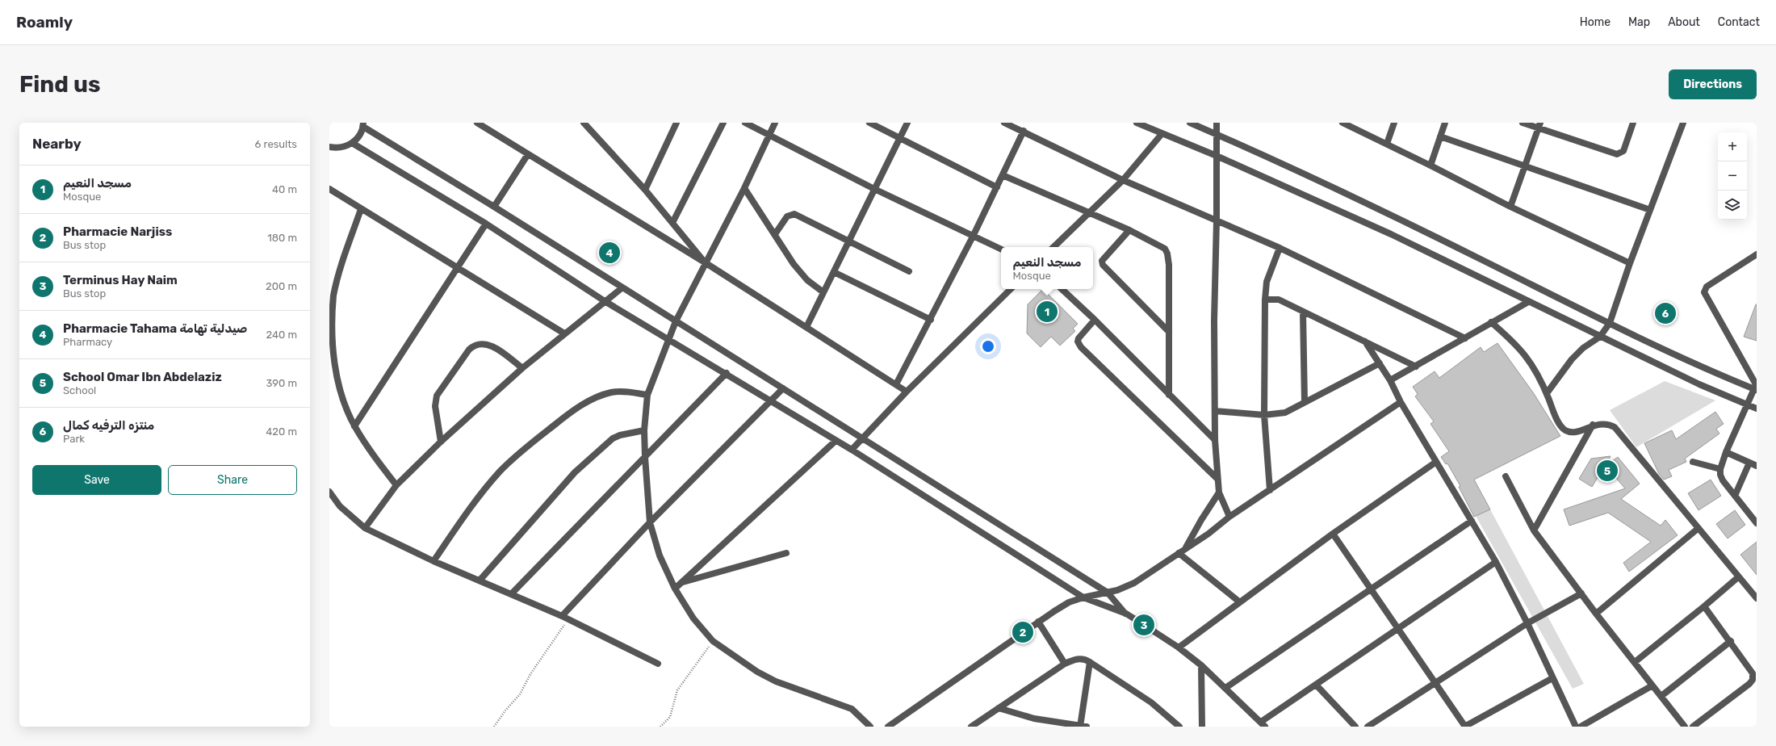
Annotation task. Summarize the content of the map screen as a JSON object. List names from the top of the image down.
{
  "page": {
    "header": "Roamly",
    "nav": [
      "Home",
      "Map",
      "About",
      "Contact"
    ],
    "buttons": [
      "Directions",
      ["Save", "Share"]
    ],
    "title": "Find us",
    "heading": ["Nearby", "6 results"],
    "map_buttons": ["+", "−"],
    "list": [
      {
        "mark": "1",
        "name": "مسجد النعيم",
        "note": "Mosque",
        "value": "40 m"
      },
      {
        "mark": "2",
        "name": "Pharmacie Narjiss",
        "note": "Bus stop",
        "value": "180 m"
      },
      {
        "mark": "3",
        "name": "Terminus Hay Naim",
        "note": "Bus stop",
        "value": "200 m"
      },
      {
        "mark": "4",
        "name": "Pharmacie Tahama صيدلية تهامة",
        "note": "Pharmacy",
        "value": "240 m"
      },
      {
        "mark": "5",
        "name": "School Omar Ibn Abdelaziz",
        "note": "School",
        "value": "390 m"
      },
      {
        "mark": "6",
        "name": "منتزه الترفيه كمال",
        "note": "Park",
        "value": "420 m"
      }
    ],
    "pins": [
      "4",
      "1",
      "6",
      "5",
      "3",
      "2"
    ],
    "popup": ["مسجد النعيم", "Mosque"]
  }
}
